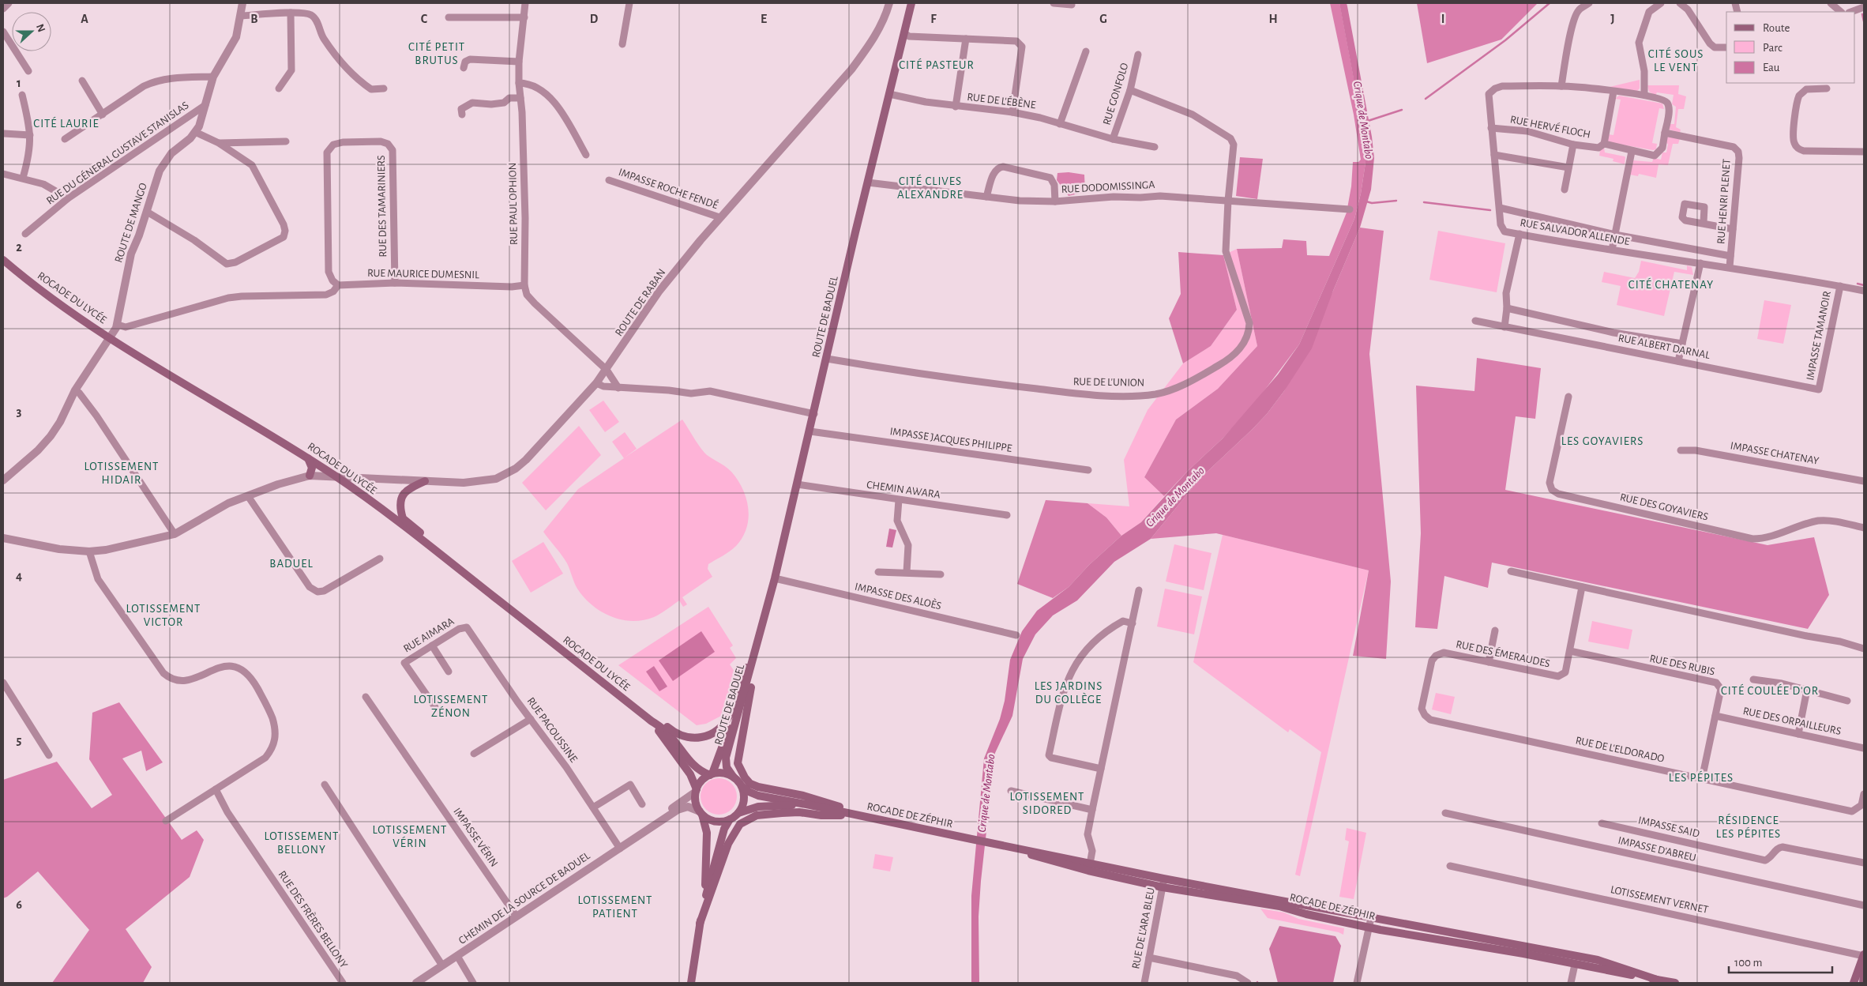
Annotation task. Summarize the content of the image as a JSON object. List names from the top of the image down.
{
  "streets": {
    "main road": ["ROCADE DU LYCÉE", "ROUTE DE BADUEL", "ROCADE DE ZÉPHIR"],
    "street": [
      "RUE GONFOLO",
      "RUE DE L'ÉBÈNE",
      "RUE HERVÉ FLOCH",
      "RUE DU GÉNERAL GUSTAVE STANISLAS",
      "RUE DODOMISSINGA",
      "IMPASSE ROCHE FENDÉ",
      "RUE HENRI PLENET",
      "RUE PAUL OPHION",
      "RUE DES TAMARINIERS",
      "ROUTE DE MANGO",
      "RUE SALVADOR ALLENDE",
      "RUE MAURICE DUMESNIL",
      "ROUTE DE RABAN",
      "IMPASSE TAMANOIR",
      "RUE ALBERT DARNAL",
      "RUE DE L'UNION",
      "IMPASSE JACQUES PHILIPPE",
      "IMPASSE CHATENAY",
      "CHEMIN AWARA",
      "RUE DES GOYAVIERS",
      "IMPASSE DES ALOÈS",
      "RUE AIMARA",
      "RUE DES ÉMERAUDES",
      "RUE DES RUBIS",
      "RUE DES ORPAILLEURS",
      "RUE PACOUSSINE",
      "RUE DE L'ELDORADO",
      "IMPASSE SAID",
      "IMPASSE VÉRIN",
      "IMPASSE D'ABREU",
      "CHEMIN DE LA SOURCE DE BADUEL",
      "LOTISSEMENT VERNET",
      "RUE DES FRÈRES BELLONY",
      "RUE DE L'ARA BLEU"
    ]
  },
  "crossings": [
    ["RUE GONFOLO", "RUE DE L'ÉBÈNE"],
    ["RUE GONFOLO", "RUE DE L'UNION"],
    ["RUE DE L'ÉBÈNE", "ROUTE DE BADUEL"],
    ["RUE HERVÉ FLOCH", "RUE SALVADOR ALLENDE"],
    ["RUE DU GÉNERAL GUSTAVE STANISLAS", "ROUTE DE MANGO"],
    ["RUE DODOMISSINGA", "ROUTE DE BADUEL"],
    ["RUE DODOMISSINGA", "RUE DE L'UNION"],
    ["IMPASSE ROCHE FENDÉ", "ROUTE DE RABAN"],
    ["RUE HENRI PLENET", "RUE SALVADOR ALLENDE"],
    ["RUE PAUL OPHION", "RUE MAURICE DUMESNIL"],
    ["RUE PAUL OPHION", "ROUTE DE RABAN"],
    ["RUE DES TAMARINIERS", "RUE MAURICE DUMESNIL"],
    ["ROUTE DE MANGO", "RUE MAURICE DUMESNIL"],
    ["ROUTE DE MANGO", "ROCADE DU LYCÉE"],
    ["RUE SALVADOR ALLENDE", "IMPASSE TAMANOIR"],
    ["RUE SALVADOR ALLENDE", "RUE ALBERT DARNAL"],
    ["ROCADE DU LYCÉE", "ROUTE DE RABAN"],
    ["ROCADE DU LYCÉE", "ROUTE DE BADUEL"],
    ["ROCADE DU LYCÉE", "ROCADE DE ZÉPHIR"],
    ["ROCADE DU LYCÉE", "CHEMIN DE LA SOURCE DE BADUEL"],
    ["ROUTE DE BADUEL", "RUE DE L'UNION"],
    ["ROUTE DE BADUEL", "IMPASSE JACQUES PHILIPPE"],
    ["ROUTE DE BADUEL", "CHEMIN AWARA"],
    ["ROUTE DE BADUEL", "IMPASSE DES ALOÈS"],
    ["ROUTE DE BADUEL", "ROCADE DE ZÉPHIR"],
    ["ROUTE DE BADUEL", "CHEMIN DE LA SOURCE DE BADUEL"],
    ["IMPASSE TAMANOIR", "RUE ALBERT DARNAL"],
    ["RUE AIMARA", "RUE PACOUSSINE"],
    ["RUE DES ÉMERAUDES", "RUE DES RUBIS"],
    ["RUE DES ÉMERAUDES", "RUE DE L'ELDORADO"],
    ["RUE DES RUBIS", "RUE DES ORPAILLEURS"],
    ["RUE DES RUBIS", "RUE DE L'ELDORADO"],
    ["RUE PACOUSSINE", "CHEMIN DE LA SOURCE DE BADUEL"],
    ["ROCADE DE ZÉPHIR", "CHEMIN DE LA SOURCE DE BADUEL"],
    ["ROCADE DE ZÉPHIR", "RUE DE L'ARA BLEU"],
    ["IMPASSE VÉRIN", "CHEMIN DE LA SOURCE DE BADUEL"]
  ],
  "districts": [
    "CITÉ PETIT BRUTUS",
    "CITÉ SOUS LE VENT",
    "CITÉ PASTEUR",
    "CITÉ LAURIE",
    "CITÉ CLIVES ALEXANDRE",
    "CITÉ CHATENAY",
    "LES GOYAVIERS",
    "LOTISSEMENT HIDAIR",
    "BADUEL",
    "LOTISSEMENT VICTOR",
    "LES JARDINS DU COLLÈGE",
    "CITÉ COULÉE D'OR",
    "LOTISSEMENT ZÉNON",
    "LES PÉPITES",
    "LOTISSEMENT SIDORED",
    "RÉSIDENCE LES PÉPITES",
    "LOTISSEMENT VÉRIN",
    "LOTISSEMENT BELLONY",
    "LOTISSEMENT PATIENT"
  ],
  "water": ["Crique de Montabo"],
  "legend": ["Route", "Parc", "Eau"],
  "scale_bar": "100 m",
  "north": "right",
  "grid": {
    "columns": [
      "A",
      "B",
      "C",
      "D",
      "E",
      "F",
      "G",
      "H",
      "I",
      "J"
    ],
    "rows": [
      "1",
      "2",
      "3",
      "4",
      "5",
      "6"
    ]
  }
}
